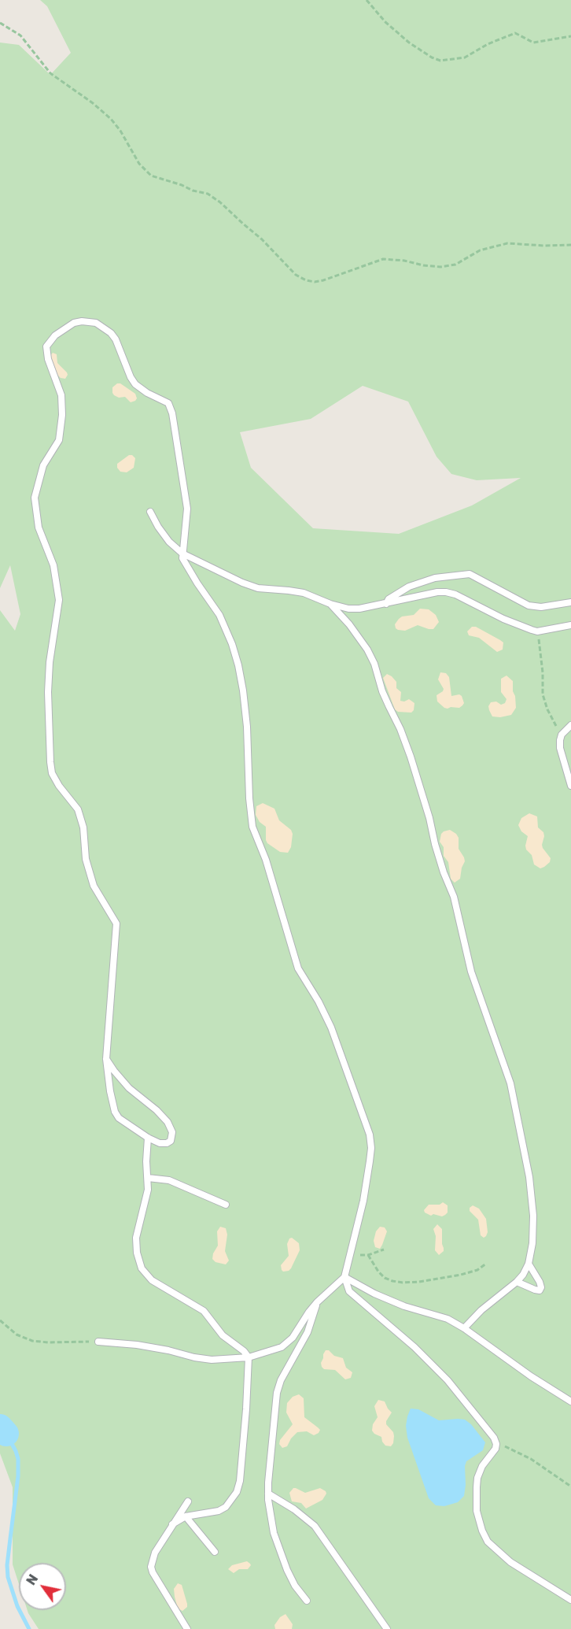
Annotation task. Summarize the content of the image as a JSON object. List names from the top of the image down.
{
  "north": "top left"
}
